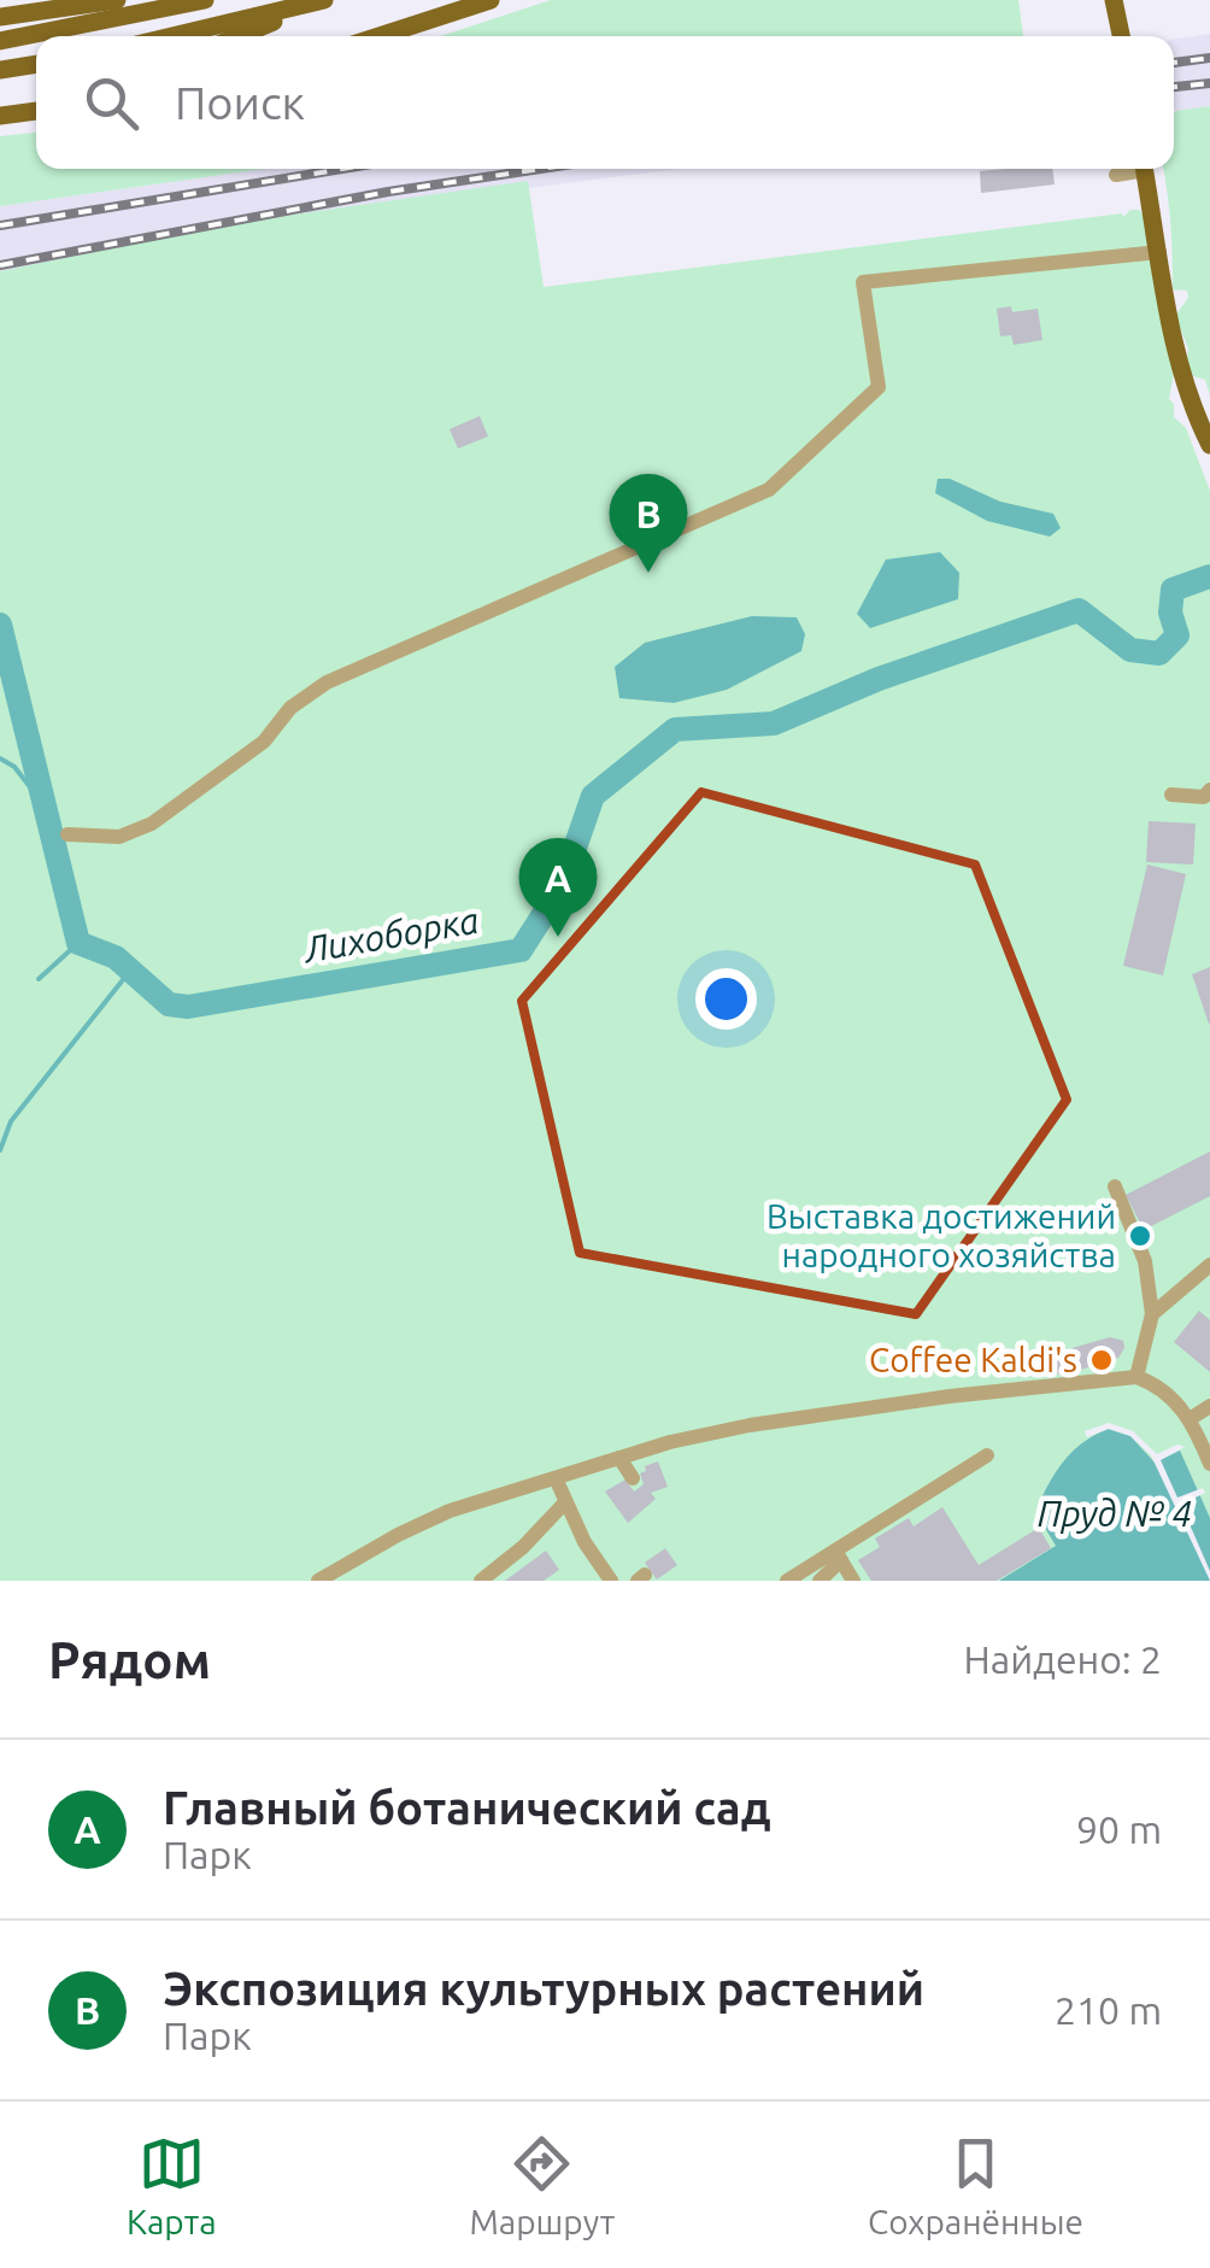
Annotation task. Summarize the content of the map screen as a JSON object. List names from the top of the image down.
{
  "water": ["Лихоборка", "Пруд № 4"],
  "places": ["Выставка достижений народного хозяйства", "Coffee Kaldi's"],
  "page": {
    "search": "Поиск",
    "pins": ["B", "A"],
    "heading": ["Рядом", "Найдено: 2"],
    "list": [
      {
        "mark": "A",
        "name": "Главный ботанический сад",
        "note": "Парк",
        "value": "90 m"
      },
      {
        "mark": "B",
        "name": "Экспозиция культурных растений",
        "note": "Парк",
        "value": "210 m"
      }
    ],
    "nav": ["Карта", "Маршрут", "Сохранённые"]
  }
}
